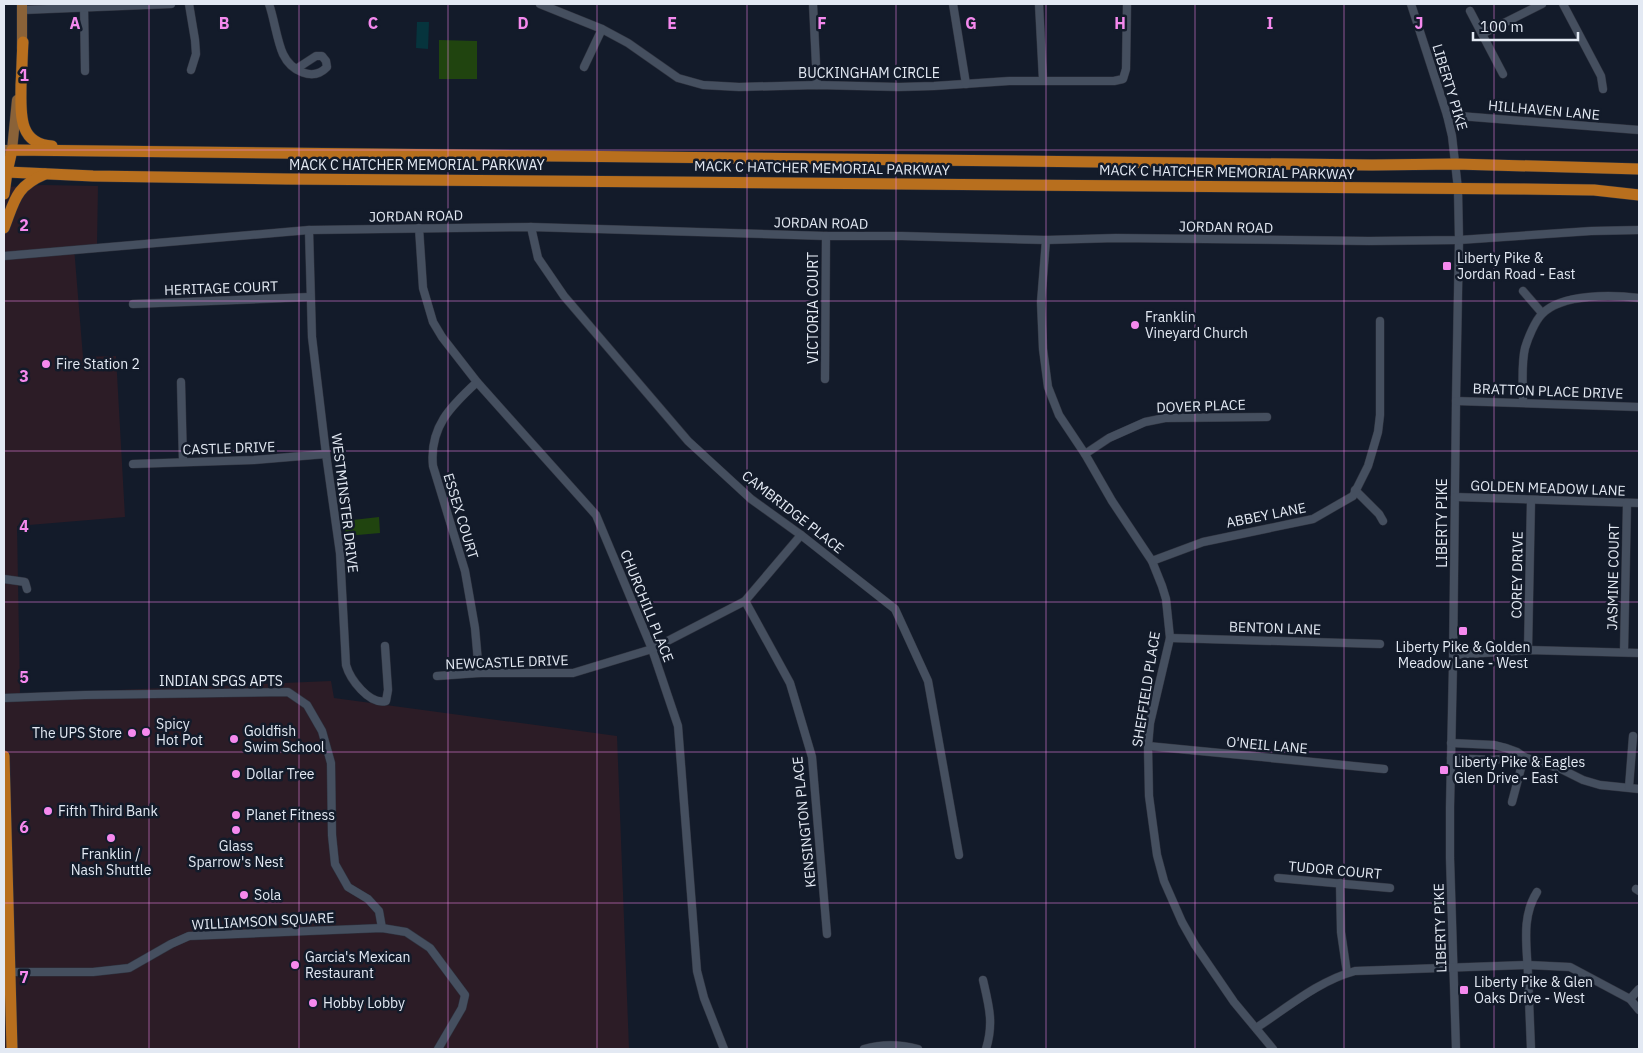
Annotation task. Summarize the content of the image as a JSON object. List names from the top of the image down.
{
  "streets": {
    "highway": ["MACK C HATCHER MEMORIAL PARKWAY"],
    "street": [
      "BUCKINGHAM CIRCLE",
      "LIBERTY PIKE",
      "HILLHAVEN LANE",
      "JORDAN ROAD",
      "HERITAGE COURT",
      "VICTORIA COURT",
      "BRATTON PLACE DRIVE",
      "DOVER PLACE",
      "CASTLE DRIVE",
      "GOLDEN MEADOW LANE",
      "WESTMINSTER DRIVE",
      "CAMBRIDGE PLACE",
      "ABBEY LANE",
      "ESSEX COURT",
      "COREY DRIVE",
      "JASMINE COURT",
      "CHURCHILL PLACE",
      "BENTON LANE",
      "NEWCASTLE DRIVE",
      "INDIAN SPGS APTS",
      "SHEFFIELD PLACE",
      "O'NEIL LANE",
      "KENSINGTON PLACE",
      "TUDOR COURT",
      "WILLIAMSON SQUARE"
    ]
  },
  "crossings": [
    ["LIBERTY PIKE", "HILLHAVEN LANE"],
    ["LIBERTY PIKE", "MACK C HATCHER MEMORIAL PARKWAY"],
    ["LIBERTY PIKE", "JORDAN ROAD"],
    ["LIBERTY PIKE", "BRATTON PLACE DRIVE"],
    ["LIBERTY PIKE", "GOLDEN MEADOW LANE"],
    ["JORDAN ROAD", "VICTORIA COURT"],
    ["JORDAN ROAD", "WESTMINSTER DRIVE"],
    ["JORDAN ROAD", "CAMBRIDGE PLACE"],
    ["JORDAN ROAD", "CHURCHILL PLACE"],
    ["JORDAN ROAD", "SHEFFIELD PLACE"],
    ["HERITAGE COURT", "WESTMINSTER DRIVE"],
    ["DOVER PLACE", "SHEFFIELD PLACE"],
    ["CASTLE DRIVE", "WESTMINSTER DRIVE"],
    ["GOLDEN MEADOW LANE", "COREY DRIVE"],
    ["GOLDEN MEADOW LANE", "JASMINE COURT"],
    ["CAMBRIDGE PLACE", "NEWCASTLE DRIVE"],
    ["ABBEY LANE", "SHEFFIELD PLACE"],
    ["ESSEX COURT", "CHURCHILL PLACE"],
    ["ESSEX COURT", "NEWCASTLE DRIVE"],
    ["CHURCHILL PLACE", "NEWCASTLE DRIVE"],
    ["BENTON LANE", "SHEFFIELD PLACE"],
    ["NEWCASTLE DRIVE", "KENSINGTON PLACE"],
    ["INDIAN SPGS APTS", "WILLIAMSON SQUARE"],
    ["SHEFFIELD PLACE", "O'NEIL LANE"]
  ],
  "places": {
    "transit": [
      "Liberty Pike & Jordan Road - East",
      "Liberty Pike & Golden Meadow Lane - West",
      "Liberty Pike & Eagles Glen Drive - East",
      "Liberty Pike & Glen Oaks Drive - West"
    ],
    "other": [
      "Franklin Vineyard Church",
      "Fire Station 2",
      "Spicy Hot Pot",
      "The UPS Store",
      "Goldfish Swim School",
      "Dollar Tree",
      "Fifth Third Bank",
      "Planet Fitness",
      "Glass Sparrow's Nest",
      "Franklin / Nash Shuttle",
      "Sola",
      "Garcia's Mexican Restaurant",
      "Hobby Lobby"
    ]
  },
  "scale_bar": "100 m",
  "grid": {
    "columns": [
      "A",
      "B",
      "C",
      "D",
      "E",
      "F",
      "G",
      "H",
      "I",
      "J"
    ],
    "rows": [
      "1",
      "2",
      "3",
      "4",
      "5",
      "6",
      "7"
    ]
  }
}
